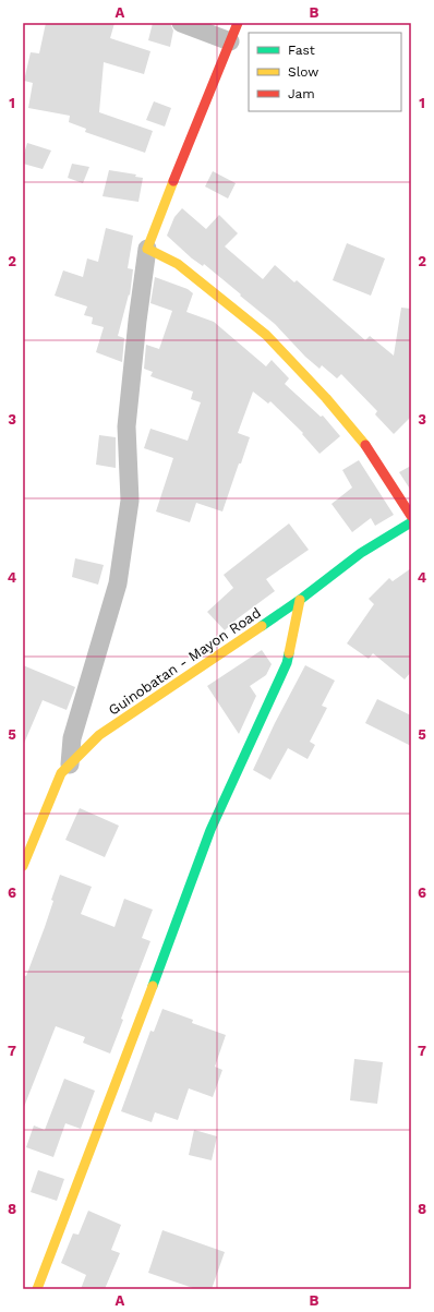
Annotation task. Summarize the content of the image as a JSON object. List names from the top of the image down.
{
  "streets": {
    "street": ["Guinobatan - Mayon Road"]
  },
  "legend": ["Fast", "Slow", "Jam"],
  "grid": {
    "columns": ["A", "B"],
    "rows": [
      "1",
      "2",
      "3",
      "4",
      "5",
      "6",
      "7",
      "8"
    ]
  }
}
